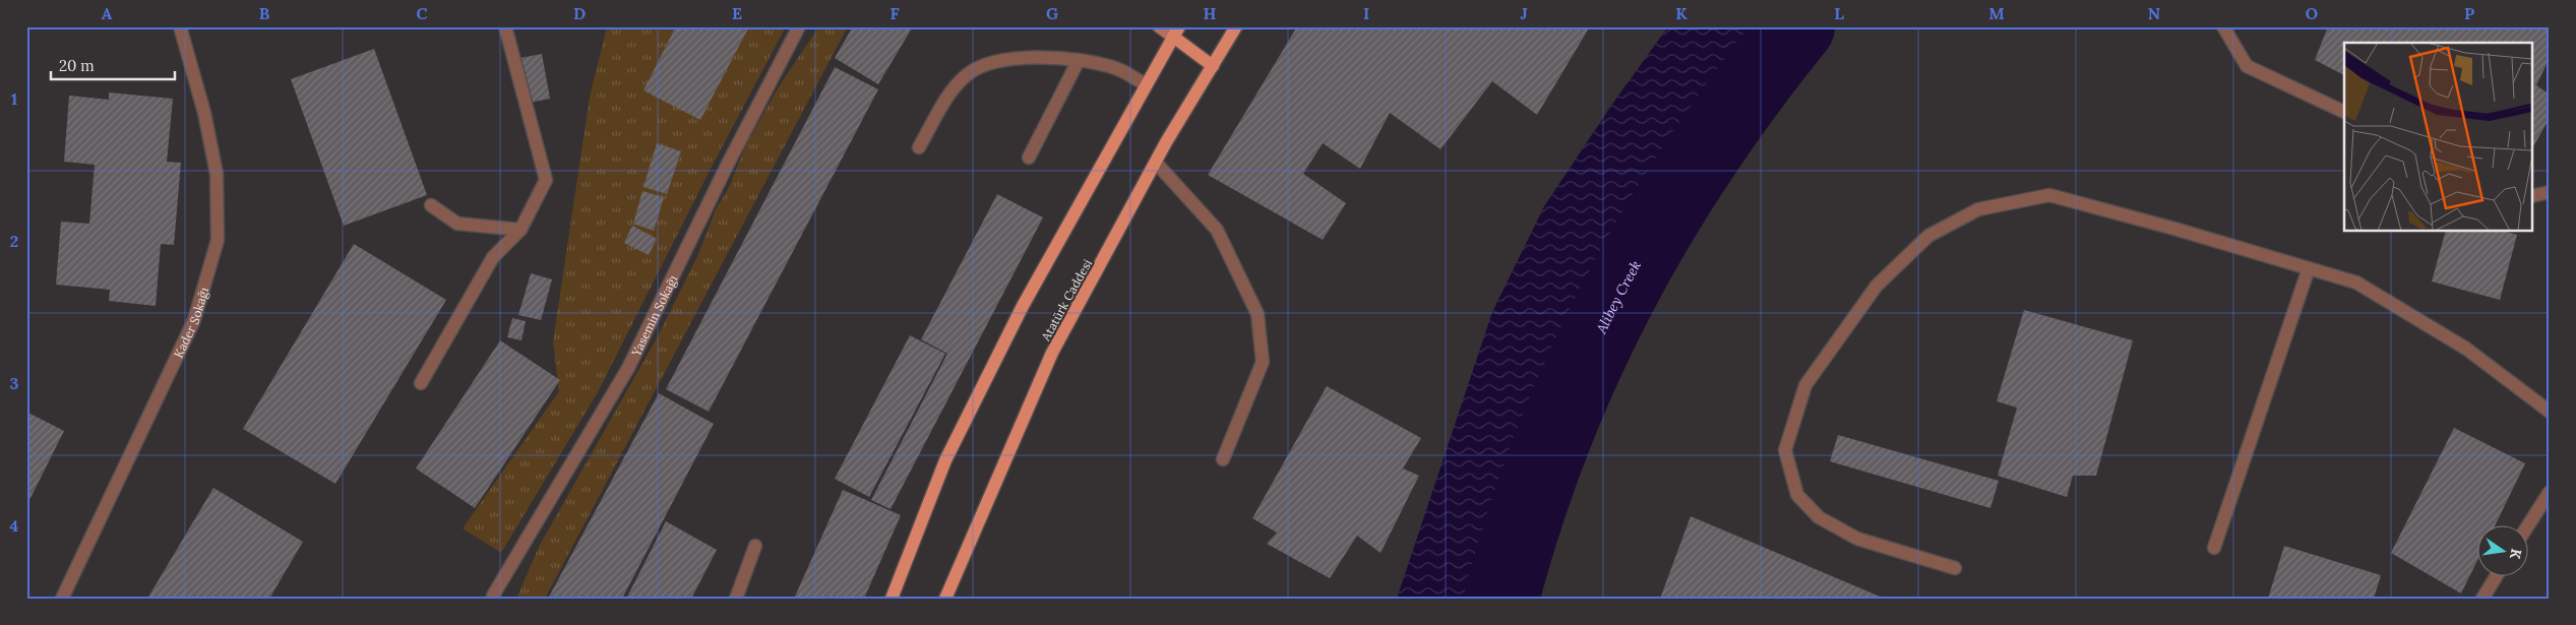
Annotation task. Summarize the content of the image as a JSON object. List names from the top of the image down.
{
  "streets": {
    "main road": ["Atatürk Caddesi"],
    "street": ["Yasemin Sokağı", "Kader Sokağı"]
  },
  "water": ["Alibey Creek"],
  "scale_bar": "20 m",
  "north": "right",
  "grid": {
    "columns": [
      "A",
      "B",
      "C",
      "D",
      "E",
      "F",
      "G",
      "H",
      "I",
      "J",
      "K",
      "L",
      "M",
      "N",
      "O",
      "P"
    ],
    "rows": [
      "1",
      "2",
      "3",
      "4"
    ]
  }
}
